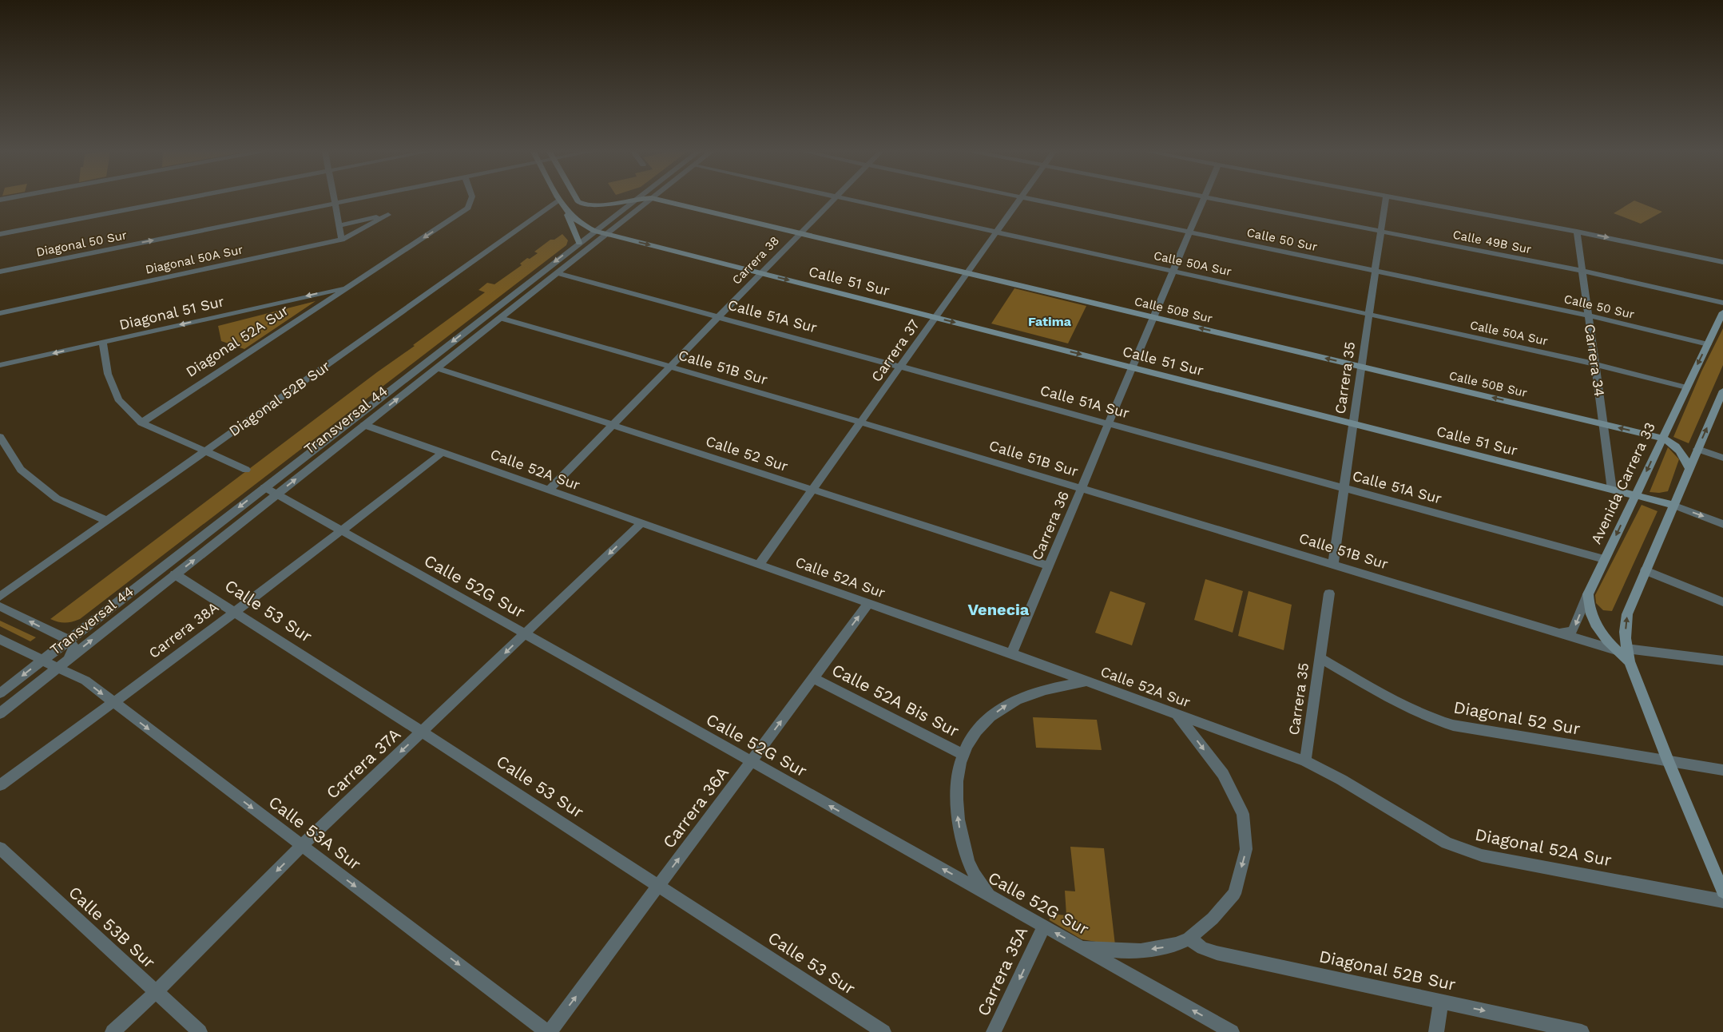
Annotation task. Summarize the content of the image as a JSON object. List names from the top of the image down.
{
  "streets": {
    "main road": ["Calle 51 Sur", "Calle 50B Sur", "Avenida Carrera 33"],
    "street": [
      "Calle 50 Sur",
      "Calle 49B Sur",
      "Diagonal 50 Sur",
      "Diagonal 50A Sur",
      "Carrera 38",
      "Calle 50A Sur",
      "Diagonal 51 Sur",
      "Calle 51A Sur",
      "Diagonal 52A Sur",
      "Carrera 37",
      "Carrera 34",
      "Calle 51B Sur",
      "Carrera 35",
      "Diagonal 52B Sur",
      "Transversal 44",
      "Calle 52 Sur",
      "Calle 52A Sur",
      "Carrera 36",
      "Calle 52G Sur",
      "Calle 53 Sur",
      "Carrera 38A",
      "Calle 52A Bis Sur",
      "Diagonal 52 Sur",
      "Carrera 37A",
      "Carrera 36A",
      "Calle 53A Sur",
      "Calle 53B Sur",
      "Carrera 35A"
    ]
  },
  "crossings": [
    ["Calle 50 Sur", "Carrera 34"],
    ["Calle 50 Sur", "Carrera 35"],
    ["Calle 50 Sur", "Avenida Carrera 33"],
    ["Calle 50 Sur", "Carrera 36"],
    ["Calle 49B Sur", "Carrera 34"],
    ["Calle 49B Sur", "Carrera 35"],
    ["Carrera 38", "Calle 51 Sur"],
    ["Carrera 38", "Calle 50B Sur"],
    ["Carrera 38", "Calle 51A Sur"],
    ["Carrera 38", "Calle 51B Sur"],
    ["Carrera 38", "Calle 52 Sur"],
    ["Carrera 38", "Calle 52A Sur"],
    ["Calle 50A Sur", "Carrera 37"],
    ["Calle 50A Sur", "Carrera 34"],
    ["Calle 50A Sur", "Carrera 35"],
    ["Calle 50A Sur", "Avenida Carrera 33"],
    ["Calle 50A Sur", "Carrera 36"],
    ["Calle 51 Sur", "Carrera 37"],
    ["Calle 51 Sur", "Carrera 34"],
    ["Calle 51 Sur", "Carrera 35"],
    ["Calle 51 Sur", "Transversal 44"],
    ["Calle 51 Sur", "Avenida Carrera 33"],
    ["Calle 51 Sur", "Carrera 36"],
    ["Calle 50B Sur", "Carrera 37"],
    ["Calle 50B Sur", "Carrera 34"],
    ["Calle 50B Sur", "Carrera 35"],
    ["Calle 50B Sur", "Avenida Carrera 33"],
    ["Calle 50B Sur", "Carrera 36"],
    ["Diagonal 51 Sur", "Diagonal 52A Sur"],
    ["Calle 51A Sur", "Carrera 37"],
    ["Calle 51A Sur", "Carrera 35"],
    ["Calle 51A Sur", "Transversal 44"],
    ["Calle 51A Sur", "Avenida Carrera 33"],
    ["Calle 51A Sur", "Carrera 36"],
    ["Diagonal 52A Sur", "Carrera 35"],
    ["Diagonal 52A Sur", "Calle 52A Sur"],
    ["Carrera 37", "Calle 51B Sur"],
    ["Carrera 37", "Calle 52 Sur"],
    ["Carrera 37", "Calle 52A Sur"],
    ["Calle 51B Sur", "Carrera 35"],
    ["Calle 51B Sur", "Transversal 44"],
    ["Calle 51B Sur", "Carrera 36"],
    ["Carrera 35", "Calle 52A Sur"],
    ["Carrera 35", "Diagonal 52 Sur"],
    ["Transversal 44", "Calle 52 Sur"],
    ["Transversal 44", "Calle 52A Sur"],
    ["Transversal 44", "Calle 52G Sur"],
    ["Transversal 44", "Calle 53 Sur"],
    ["Transversal 44", "Calle 53A Sur"],
    ["Calle 52 Sur", "Carrera 36"],
    ["Calle 52A Sur", "Carrera 36"],
    ["Calle 52A Sur", "Carrera 38A"],
    ["Calle 52A Sur", "Carrera 37A"],
    ["Calle 52A Sur", "Carrera 36A"],
    ["Calle 52G Sur", "Carrera 38A"],
    ["Calle 52G Sur", "Carrera 37A"],
    ["Calle 52G Sur", "Carrera 36A"],
    ["Calle 52G Sur", "Carrera 35A"],
    ["Calle 53 Sur", "Carrera 38A"],
    ["Calle 53 Sur", "Carrera 37A"],
    ["Calle 53 Sur", "Carrera 36A"],
    ["Carrera 38A", "Calle 53A Sur"],
    ["Calle 52A Bis Sur", "Carrera 36A"],
    ["Carrera 37A", "Calle 53A Sur"],
    ["Carrera 37A", "Calle 53B Sur"],
    ["Carrera 36A", "Calle 53A Sur"]
  ],
  "one_way": [
    "Calle 51 Sur",
    "Calle 50B Sur",
    "Diagonal 51 Sur",
    "Calle 52G Sur",
    "Carrera 37A",
    "Carrera 36A",
    "Calle 53A Sur",
    "Carrera 35A"
  ],
  "districts": ["Fatima", "Venecia"]
}
